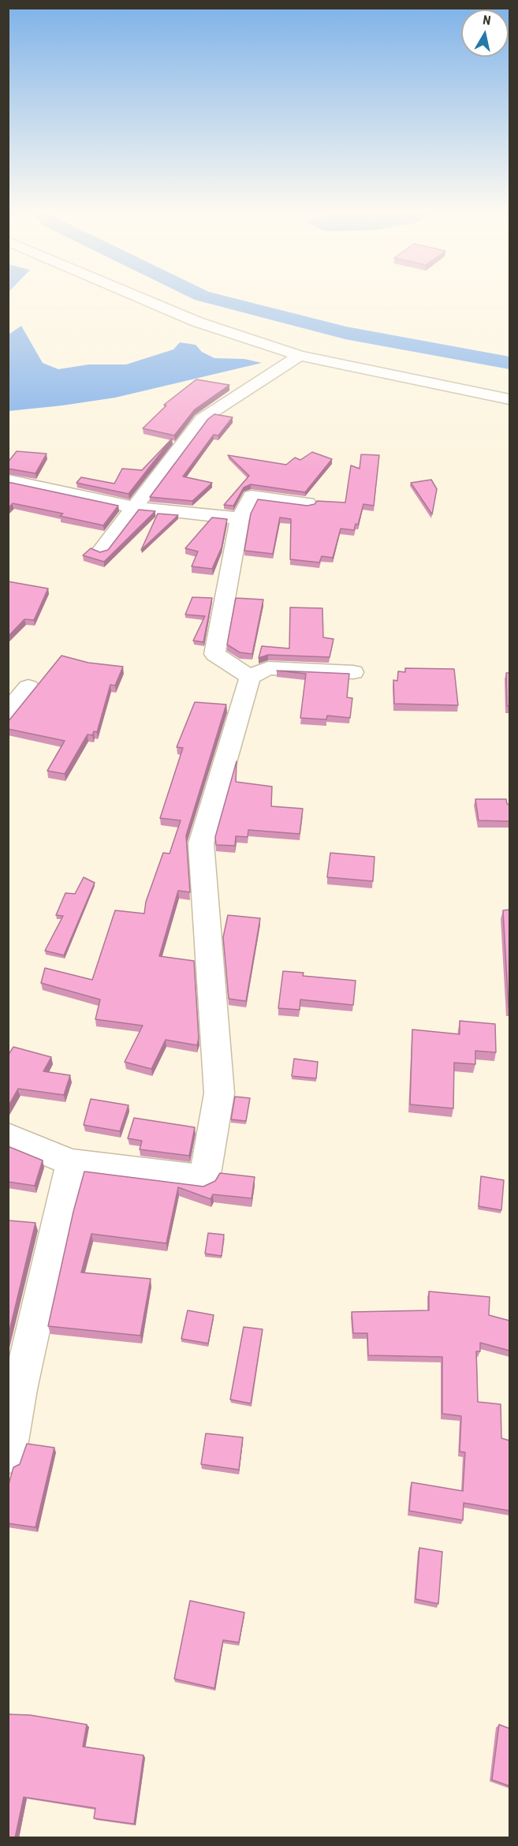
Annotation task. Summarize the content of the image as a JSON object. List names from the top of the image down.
{
  "north": "top"
}
